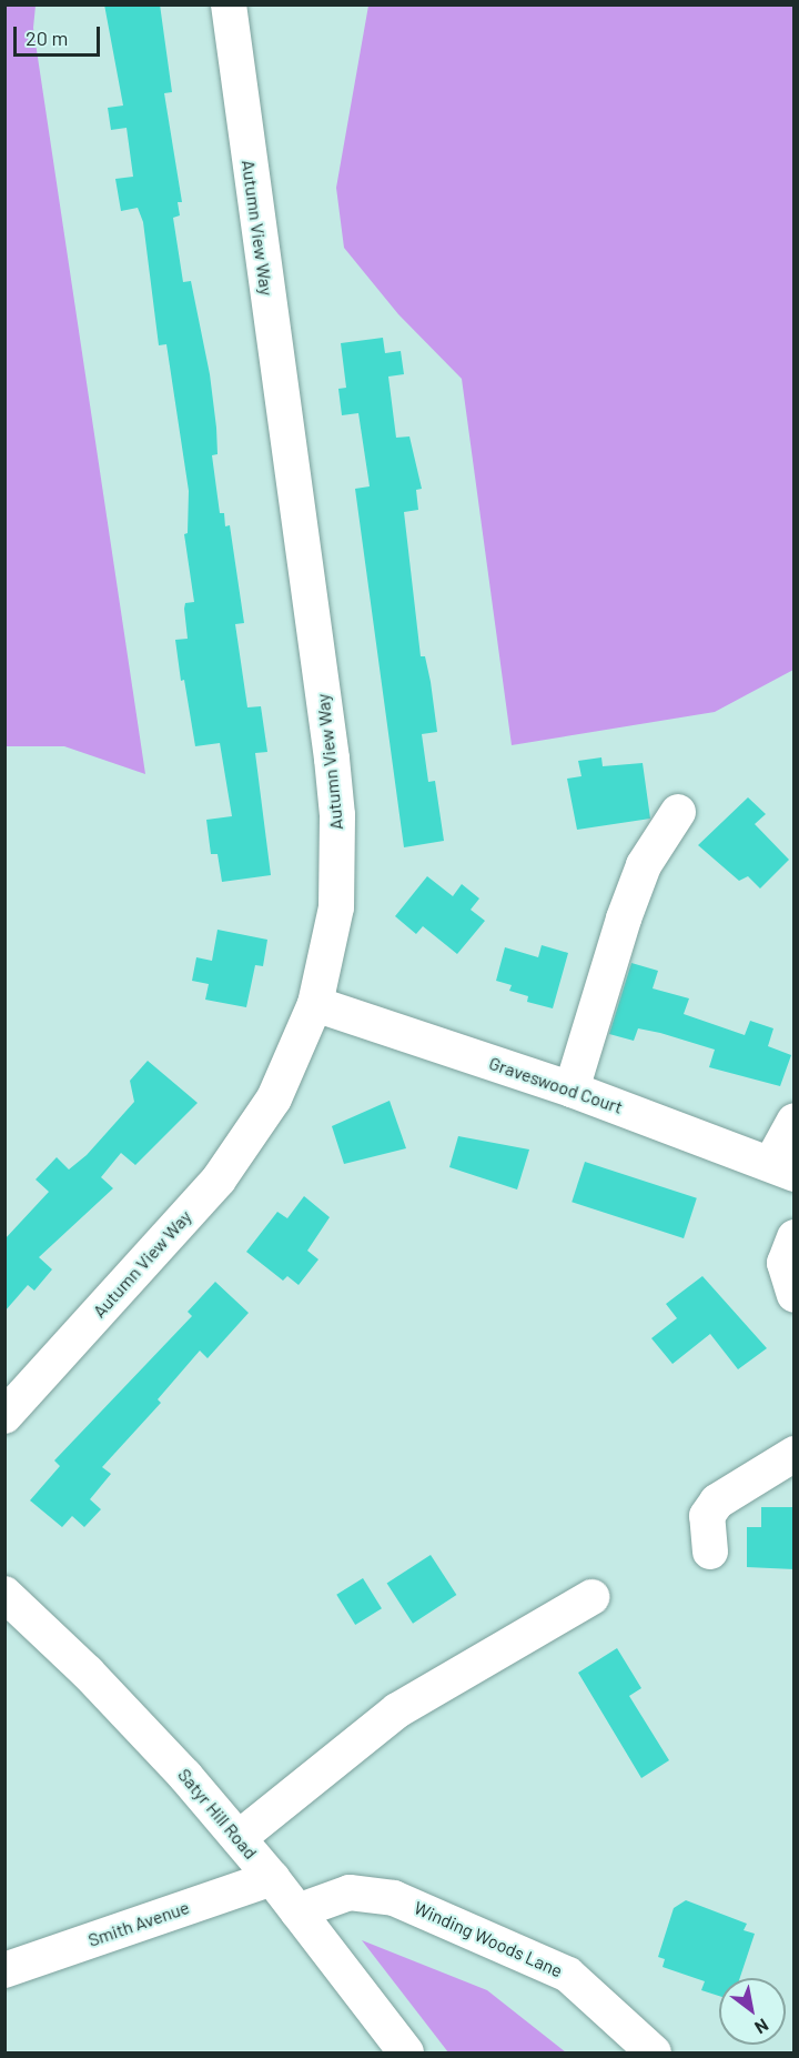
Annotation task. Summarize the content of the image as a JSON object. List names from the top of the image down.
{
  "streets": {
    "street": [
      "Autumn View Way",
      "Graveswood Court",
      "Satyr Hill Road",
      "Smith Avenue",
      "Winding Woods Lane"
    ]
  },
  "crossings": [
    ["Autumn View Way", "Graveswood Court"],
    ["Satyr Hill Road", "Smith Avenue"],
    ["Satyr Hill Road", "Winding Woods Lane"]
  ],
  "scale_bar": "20 m",
  "north": "bottom right"
}
